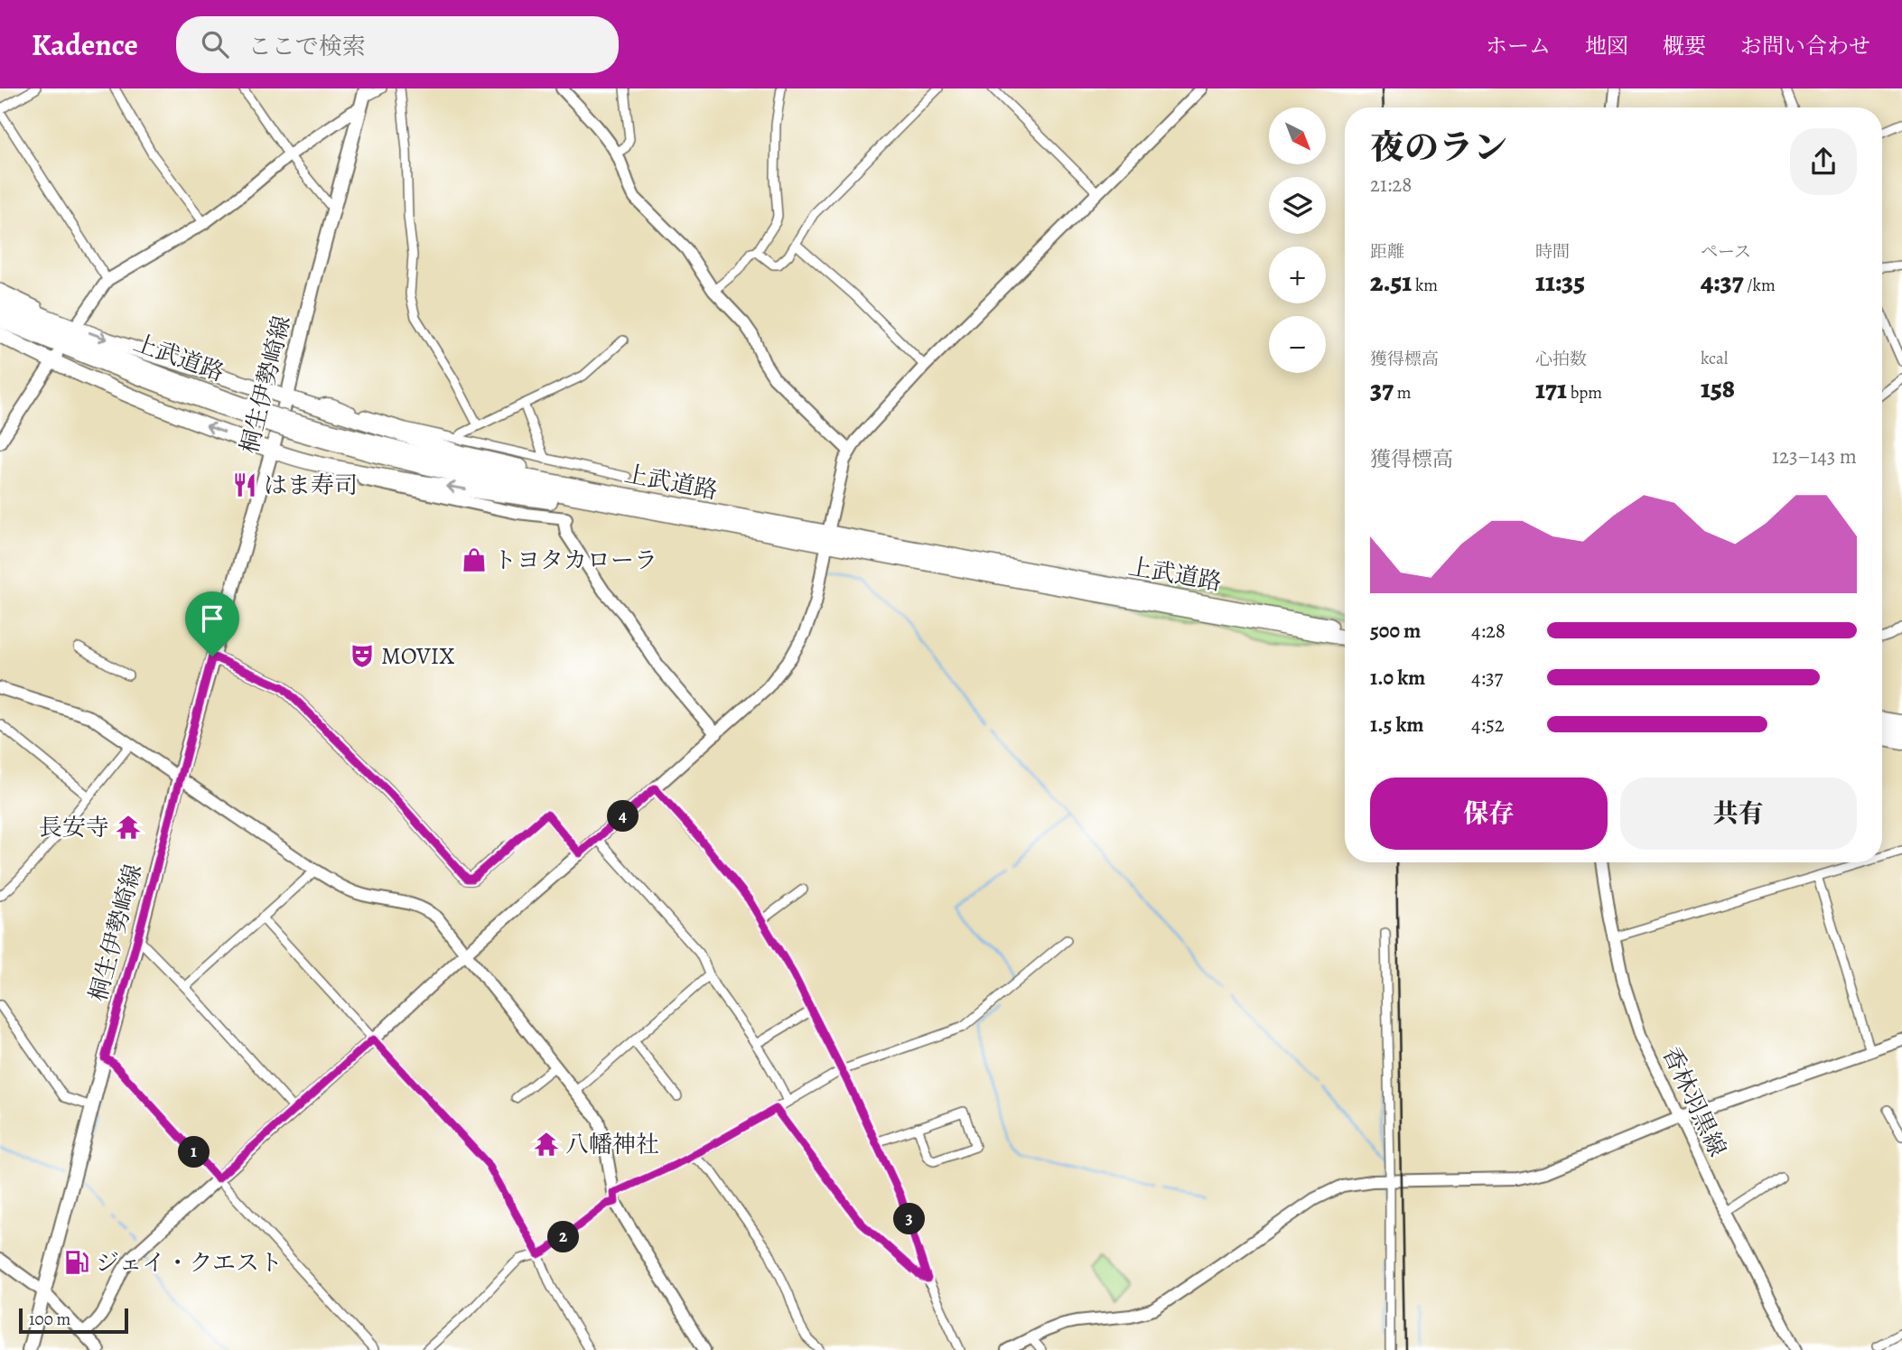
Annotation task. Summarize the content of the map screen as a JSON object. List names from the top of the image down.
{
  "streets": {
    "highway": ["上武道路"],
    "main road": ["桐生伊勢崎線"],
    "street": ["香林羽黒線"]
  },
  "places": {
    "restaurant": ["はま寿司"],
    "shop": ["トヨタカローラ"],
    "theatre": ["MOVIX"],
    "temple": ["長安寺", "八幡神社"],
    "fuel station": ["ジェイ・クエスト"]
  },
  "scale_bar": "100 m",
  "north": "bottom right",
  "page": {
    "header": "Kadence",
    "search": "ここで検索",
    "nav": [
      "ホーム",
      "地図",
      "概要",
      "お問い合わせ"
    ],
    "map_buttons": ["+", "−"],
    "heading": ["夜のラン", "21:28"],
    "stats": [
      ["距離", "2.51 km"],
      ["時間", "11:35"],
      ["ペース", "4:37 /km"],
      ["獲得標高", "37 m"],
      ["心拍数", "171 bpm"],
      ["kcal", "158"]
    ],
    "chart": ["獲得標高", "123–143 m"],
    "list": [
      {
        "name": "500 m",
        "note": "4:28"
      },
      {
        "name": "1.0 km",
        "note": "4:37"
      },
      {
        "name": "1.5 km",
        "note": "4:52"
      }
    ],
    "buttons": ["保存", "共有"],
    "pins": [
      "4",
      "1",
      "3",
      "2"
    ],
    "scale": "100 m"
  }
}
